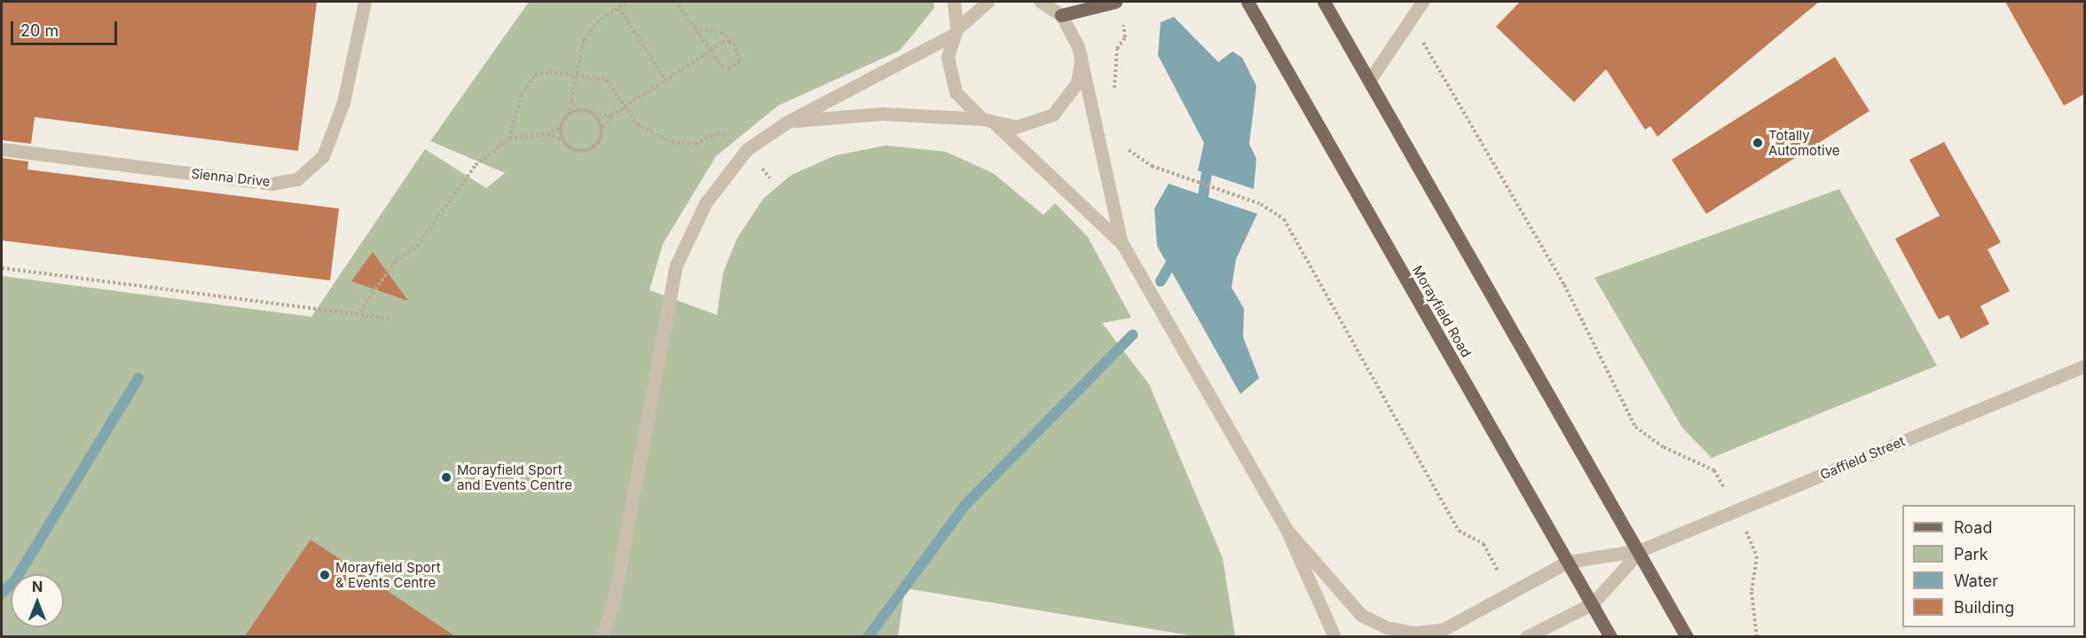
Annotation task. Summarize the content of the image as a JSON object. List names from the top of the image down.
{
  "streets": {
    "main road": ["Morayfield Road"],
    "street": ["Sienna Drive", "Gaffield Street"]
  },
  "places": ["Totally Automotive", "Morayfield Sport and Events Centre", "Morayfield Sport & Events Centre"],
  "legend": [
    "Road",
    "Park",
    "Water",
    "Building"
  ],
  "scale_bar": "20 m",
  "north": "top"
}
